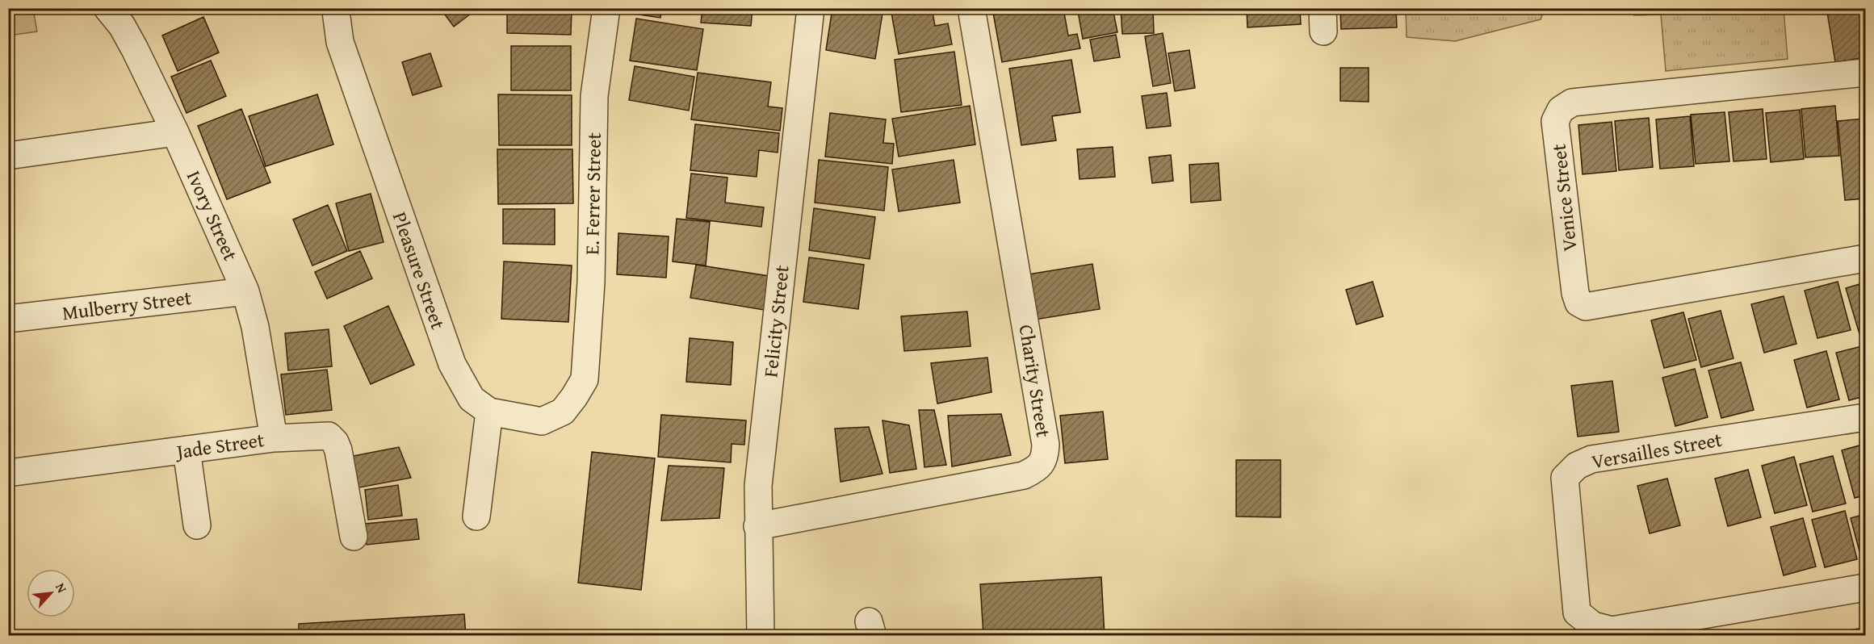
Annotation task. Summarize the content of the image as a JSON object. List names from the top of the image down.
{
  "streets": {
    "street": [
      "E. Ferrer Street",
      "Venice Street",
      "Ivory Street",
      "Pleasure Street",
      "Mulberry Street",
      "Felicity Street",
      "Charity Street",
      "Jade Street",
      "Versailles Street"
    ]
  },
  "crossings": [
    ["E. Ferrer Street", "Pleasure Street"],
    ["Ivory Street", "Mulberry Street"],
    ["Ivory Street", "Jade Street"],
    ["Felicity Street", "Charity Street"]
  ],
  "north": "top right"
}
